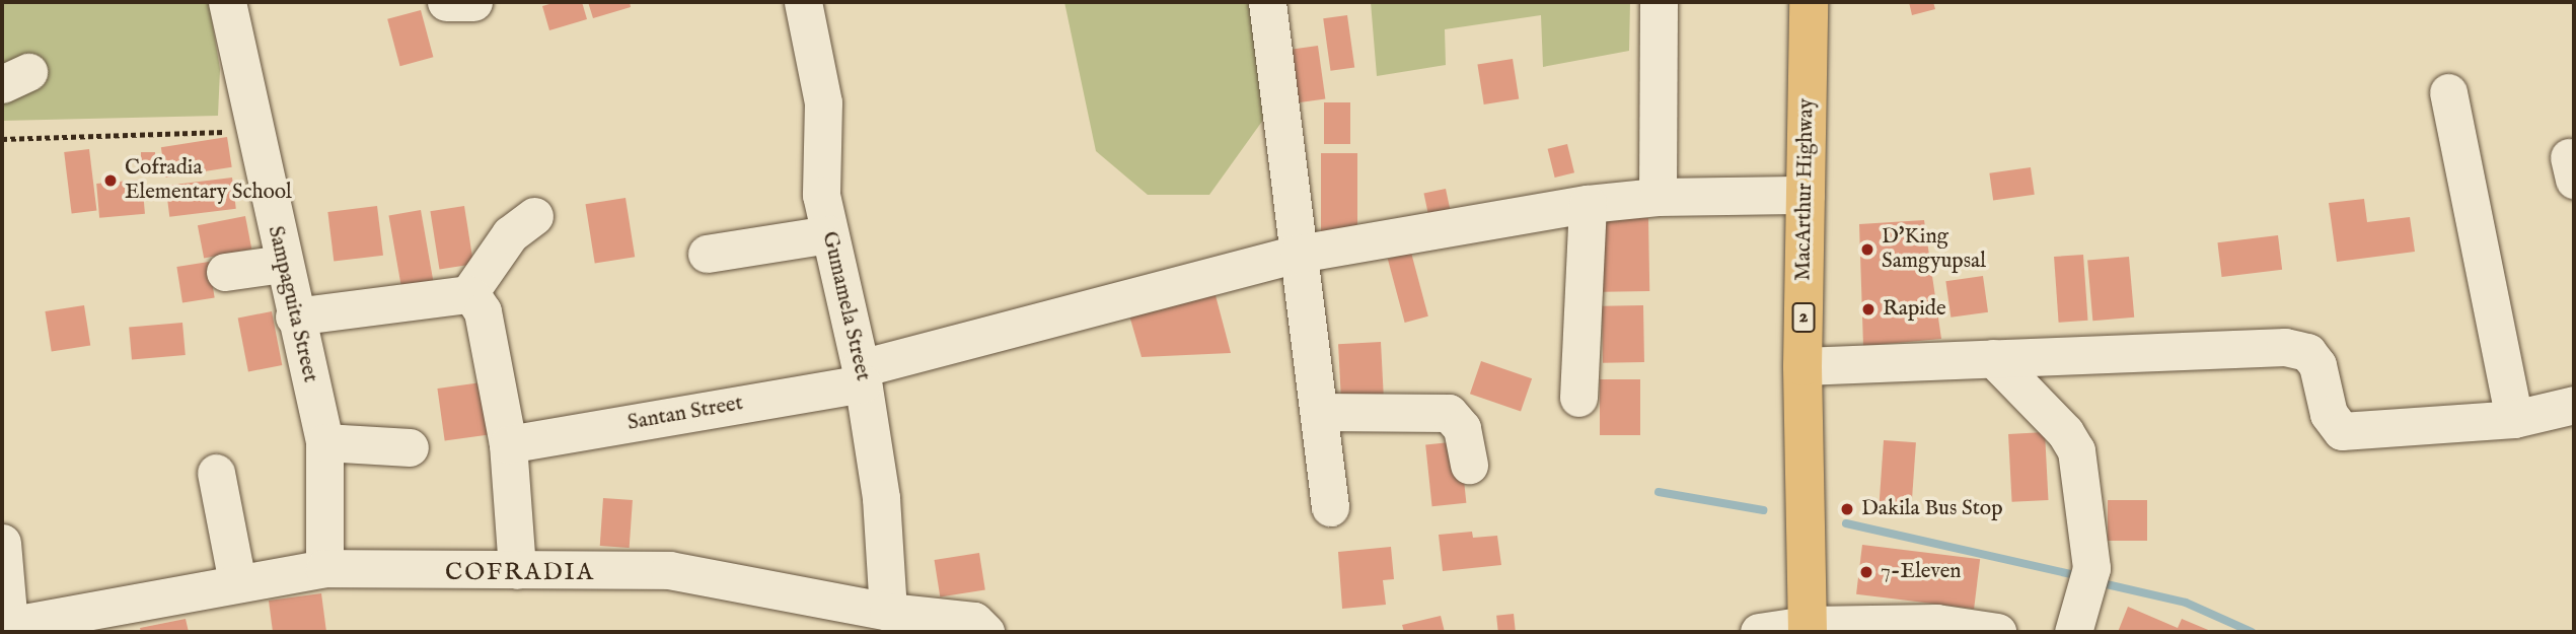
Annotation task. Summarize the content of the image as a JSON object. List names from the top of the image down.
{
  "streets": {
    "highway": ["MacArthur Highway", "2"],
    "street": ["Sampaguita Street", "Gumamela Street", "Santan Street"]
  },
  "crossings": [
    ["MacArthur Highway", "Santan Street"],
    ["Gumamela Street", "Santan Street"]
  ],
  "districts": ["COFRADIA"],
  "places": [
    "Cofradia Elementary School",
    "D'King Samgyupsal",
    "Rapide",
    "Dakila Bus Stop",
    "7-Eleven"
  ]
}
